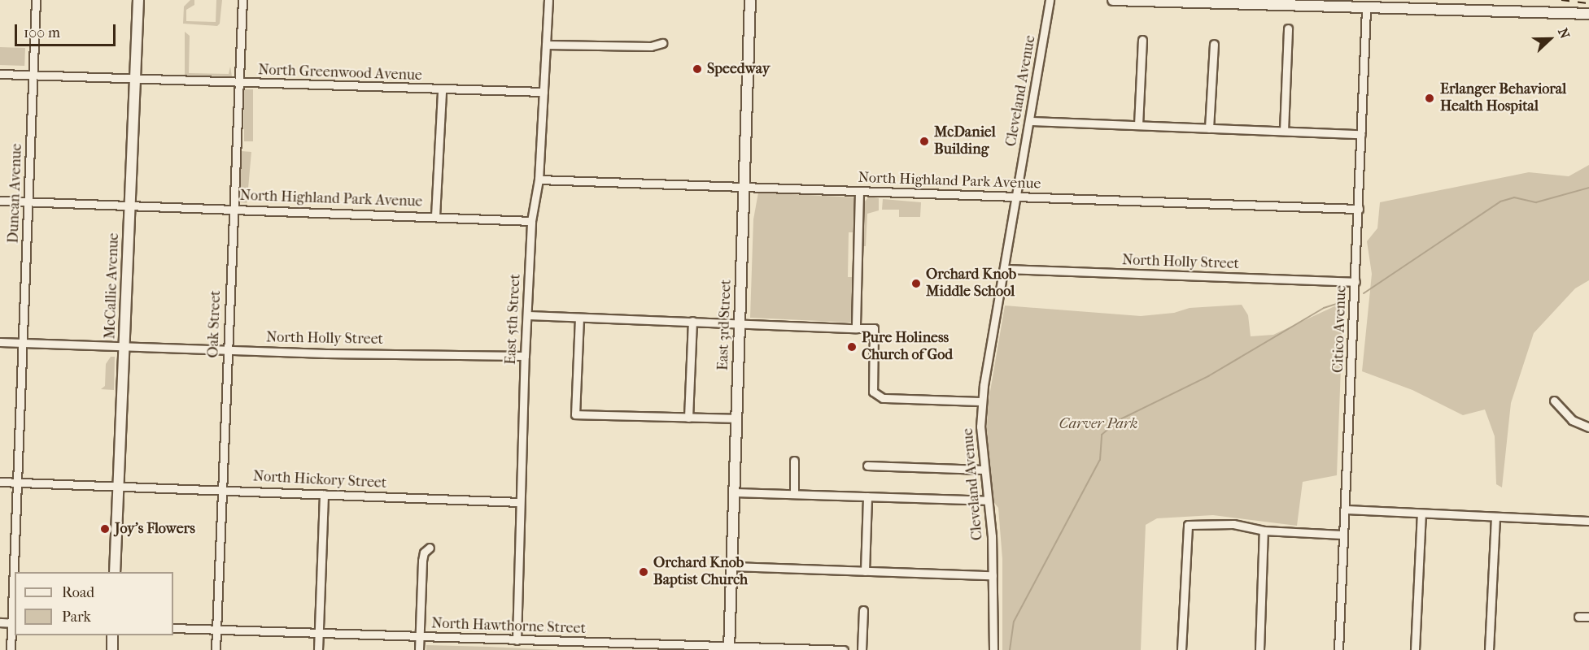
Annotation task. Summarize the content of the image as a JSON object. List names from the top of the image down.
{
  "streets": {
    "main road": ["McCallie Avenue", "East 3rd Street"],
    "street": [
      "North Greenwood Avenue",
      "Cleveland Avenue",
      "North Highland Park Avenue",
      "Duncan Avenue",
      "North Holly Street",
      "East 5th Street",
      "Oak Street",
      "Citico Avenue",
      "North Hickory Street",
      "North Hawthorne Street"
    ]
  },
  "crossings": [
    ["North Greenwood Avenue", "Duncan Avenue"],
    ["North Greenwood Avenue", "McCallie Avenue"],
    ["North Greenwood Avenue", "East 5th Street"],
    ["North Greenwood Avenue", "Oak Street"],
    ["Cleveland Avenue", "North Highland Park Avenue"],
    ["Cleveland Avenue", "North Holly Street"],
    ["North Highland Park Avenue", "Duncan Avenue"],
    ["North Highland Park Avenue", "McCallie Avenue"],
    ["North Highland Park Avenue", "East 5th Street"],
    ["North Highland Park Avenue", "Oak Street"],
    ["North Highland Park Avenue", "East 3rd Street"],
    ["North Highland Park Avenue", "Citico Avenue"],
    ["Duncan Avenue", "North Holly Street"],
    ["Duncan Avenue", "North Hickory Street"],
    ["North Holly Street", "McCallie Avenue"],
    ["North Holly Street", "East 5th Street"],
    ["North Holly Street", "Oak Street"],
    ["North Holly Street", "Citico Avenue"],
    ["McCallie Avenue", "North Hickory Street"],
    ["East 5th Street", "North Hickory Street"],
    ["East 5th Street", "North Hawthorne Street"],
    ["Oak Street", "North Hickory Street"],
    ["Oak Street", "North Hawthorne Street"],
    ["East 3rd Street", "North Hawthorne Street"]
  ],
  "parks": ["Carver Park"],
  "places": [
    "Speedway",
    "Erlanger Behavioral Health Hospital",
    "McDaniel Building",
    "Orchard Knob Middle School",
    "Pure Holiness Church of God",
    "Joy's Flowers",
    "Orchard Knob Baptist Church"
  ],
  "legend": ["Road", "Park"],
  "scale_bar": "100 m",
  "north": "right"
}
